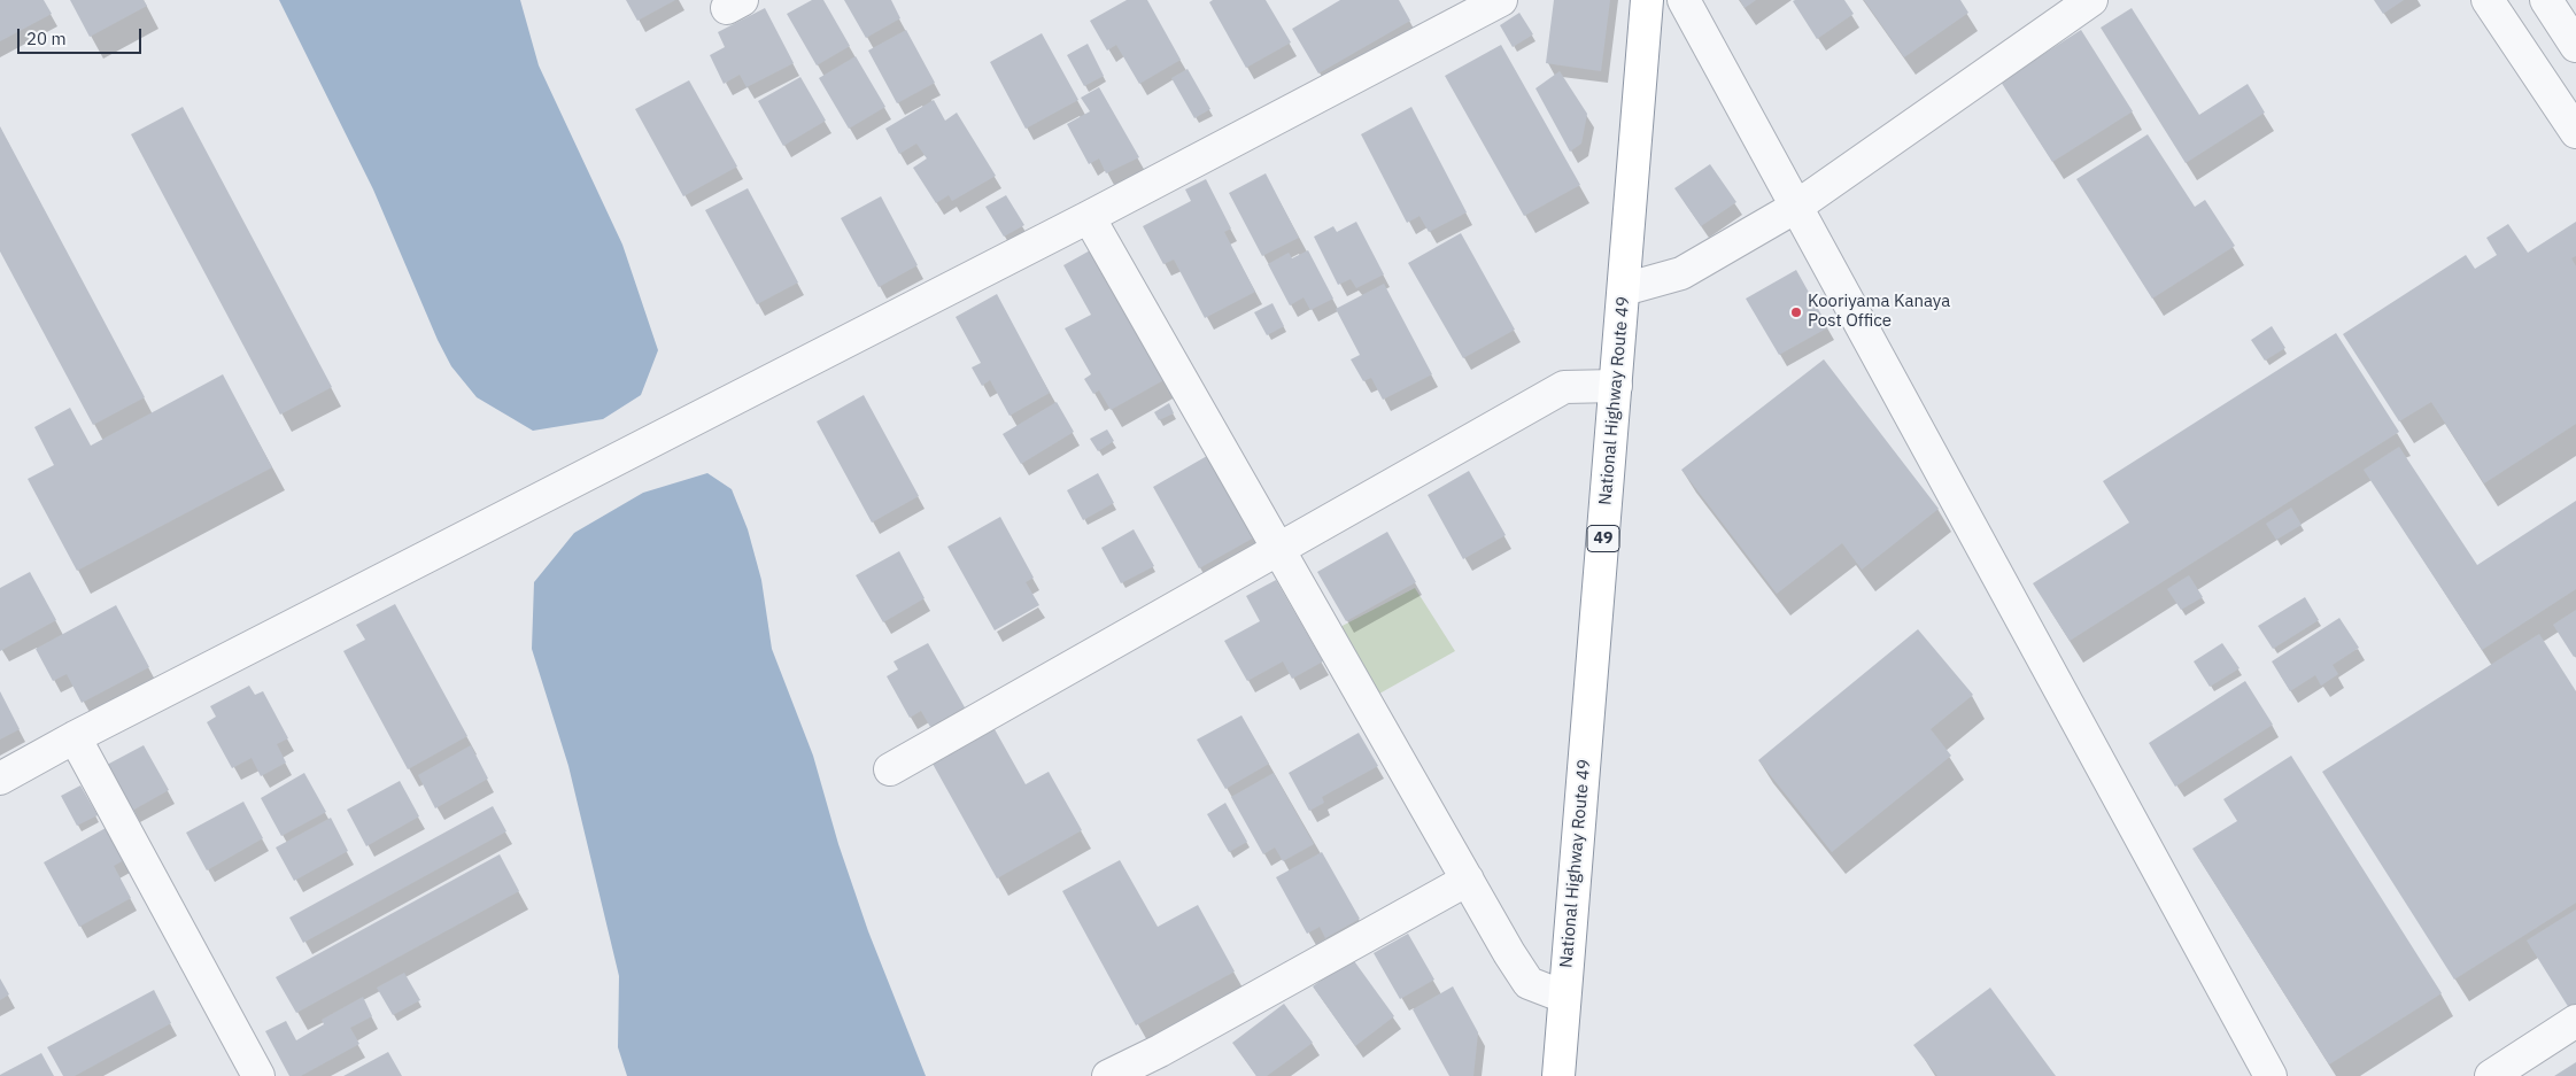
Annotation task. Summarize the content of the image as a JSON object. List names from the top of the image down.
{
  "streets": {
    "highway": ["National Highway Route 49", "49"]
  },
  "places": ["Kooriyama Kanaya Post Office"],
  "scale_bar": "20 m"
}
